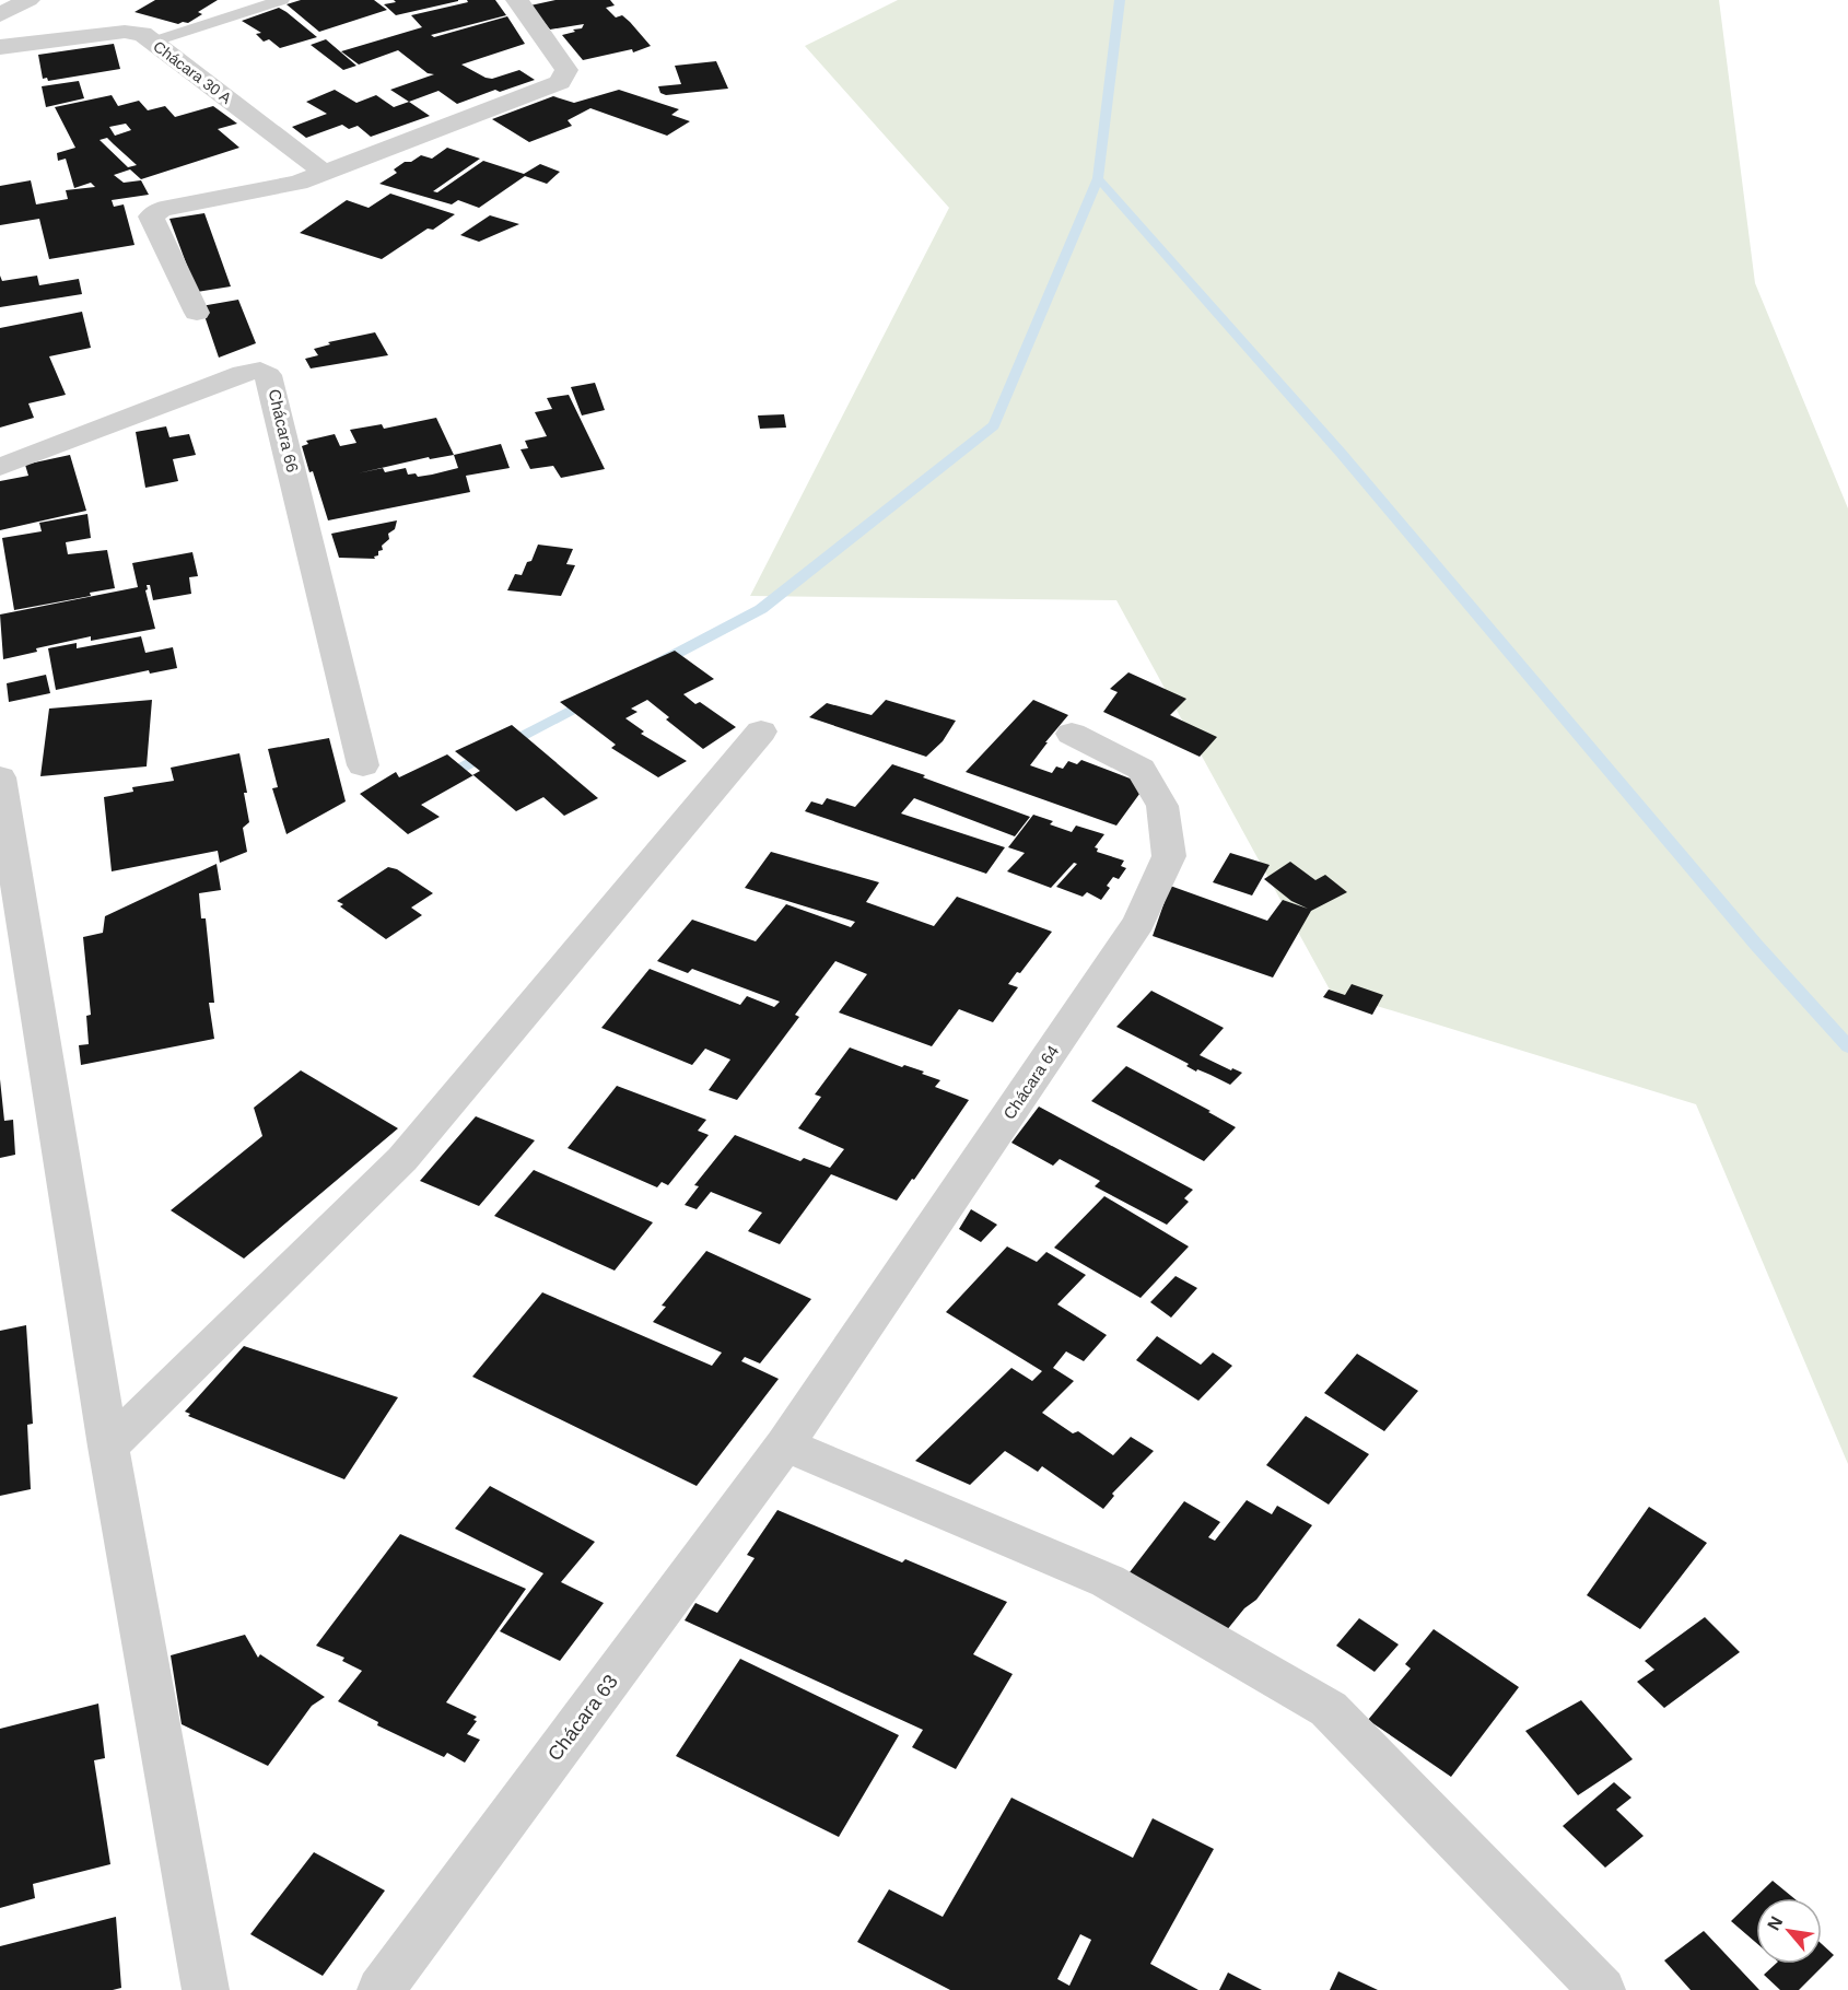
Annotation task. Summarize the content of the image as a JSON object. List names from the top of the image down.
{
  "streets": {
    "street": [
      "Chácara 30 A",
      "Chácara 66",
      "Chácara 64",
      "Chácara 63"
    ]
  },
  "crossings": [
    ["Chácara 64", "Chácara 63"]
  ],
  "north": "top left"
}
